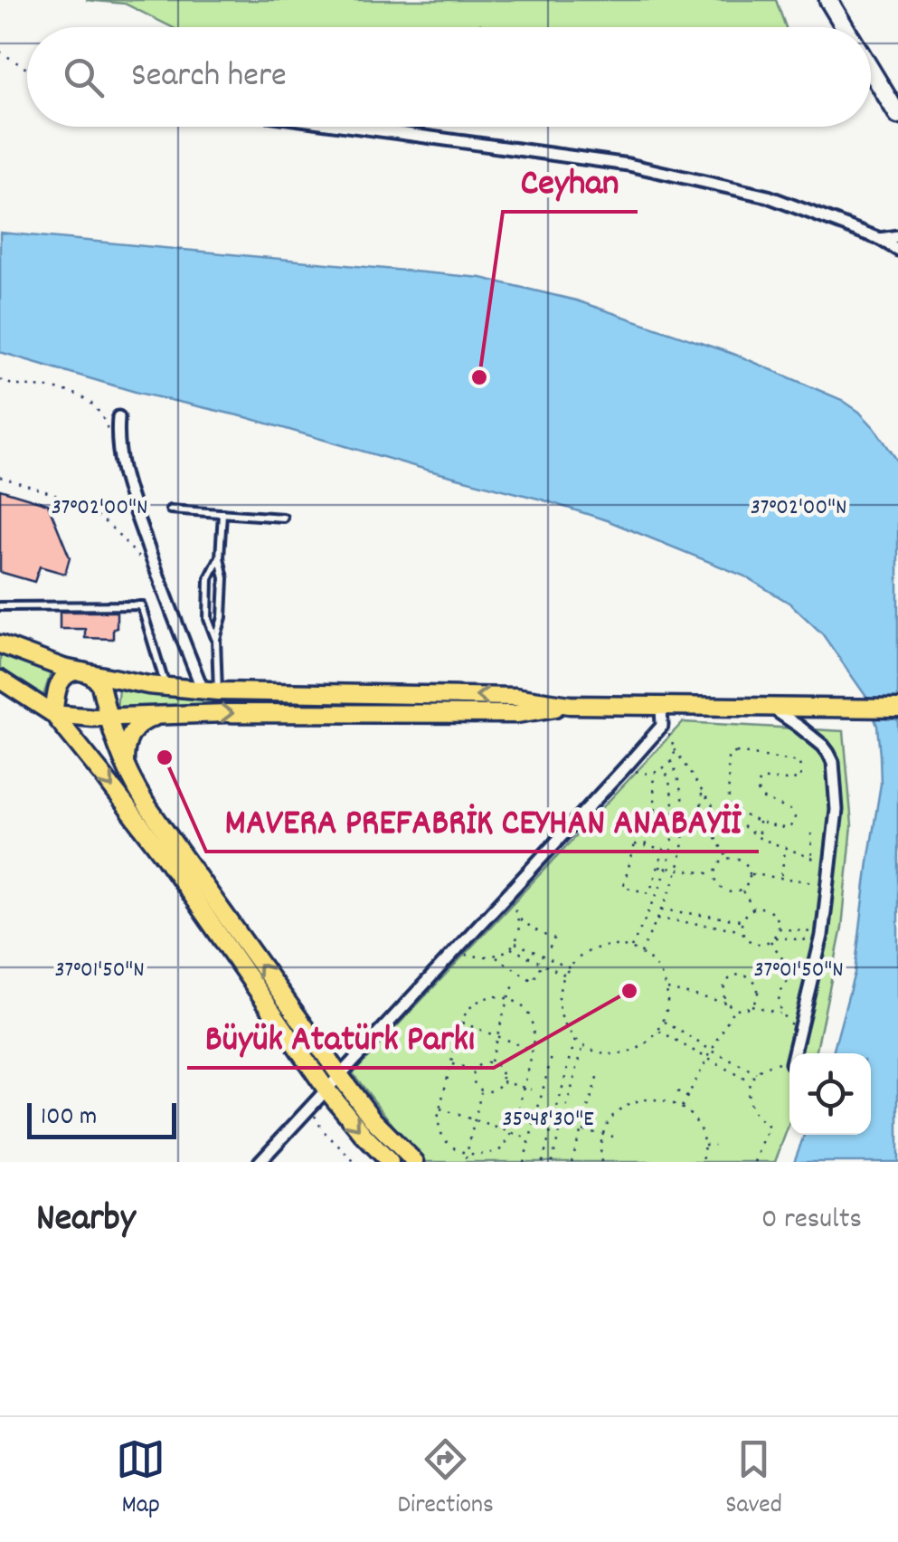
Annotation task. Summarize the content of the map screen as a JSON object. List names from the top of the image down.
{
  "places": ["Ceyhan", "MAVERA PREFABRİK CEYHAN ANABAYİİ", "Büyük Atatürk Parkı"],
  "scale_bar": "100 m",
  "page": {
    "search": "Search here",
    "scale": "100 m",
    "heading": ["Nearby", "0 results"],
    "nav": ["Map", "Directions", "Saved"]
  },
  "coordinates": ["37°02'00\"N", "37°01'50\"N", "35°48'30\"E"]
}
